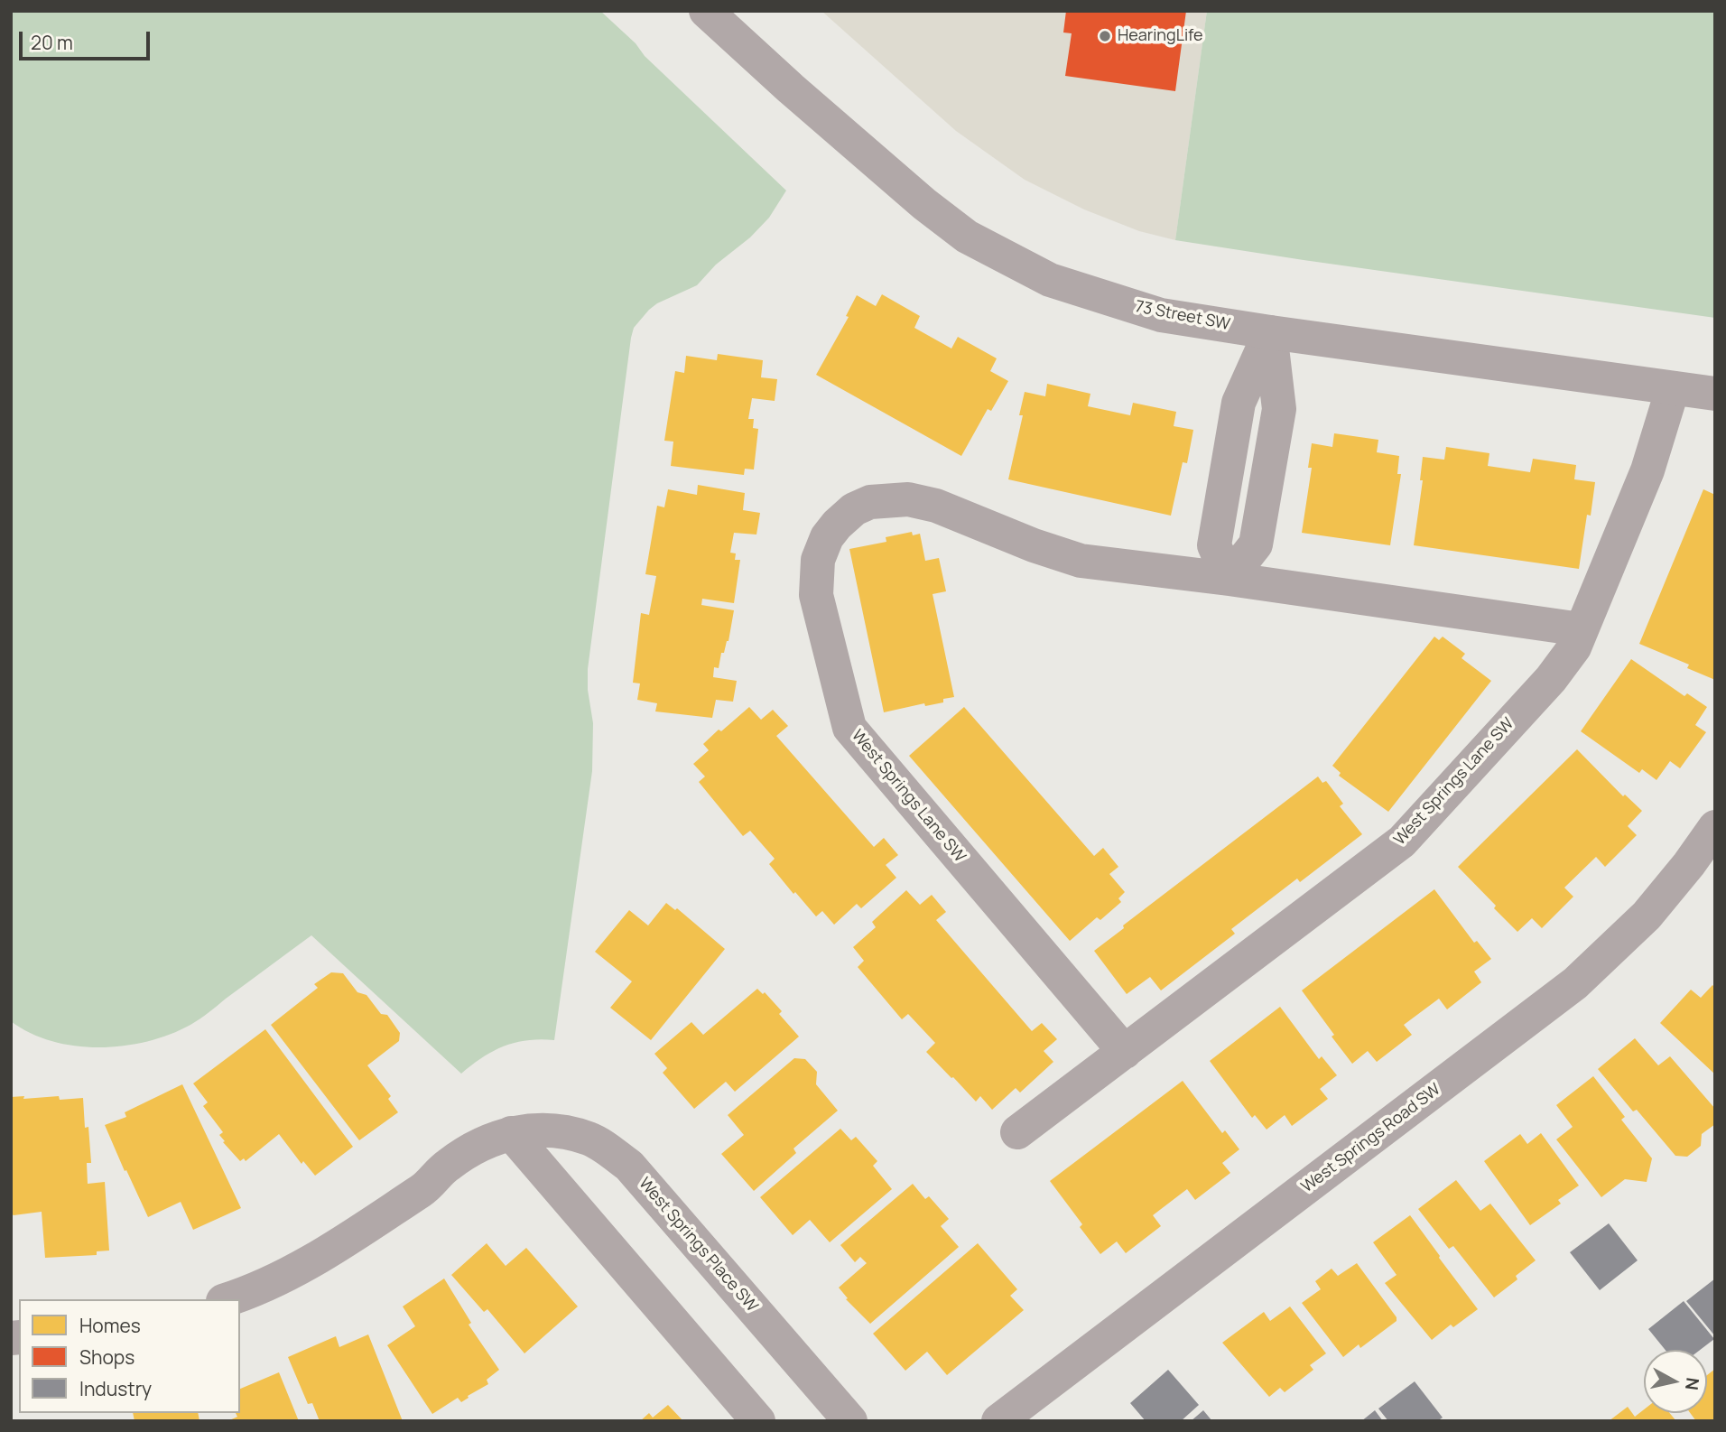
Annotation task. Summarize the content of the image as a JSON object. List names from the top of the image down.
{
  "streets": {
    "street": [
      "73 Street SW",
      "West Springs Lane SW",
      "West Springs Road SW",
      "West Springs Place SW"
    ]
  },
  "crossings": [
    ["73 Street SW", "West Springs Lane SW"]
  ],
  "places": ["HearingLife"],
  "legend": ["Homes", "Shops", "Industry"],
  "scale_bar": "20 m",
  "north": "right"
}
